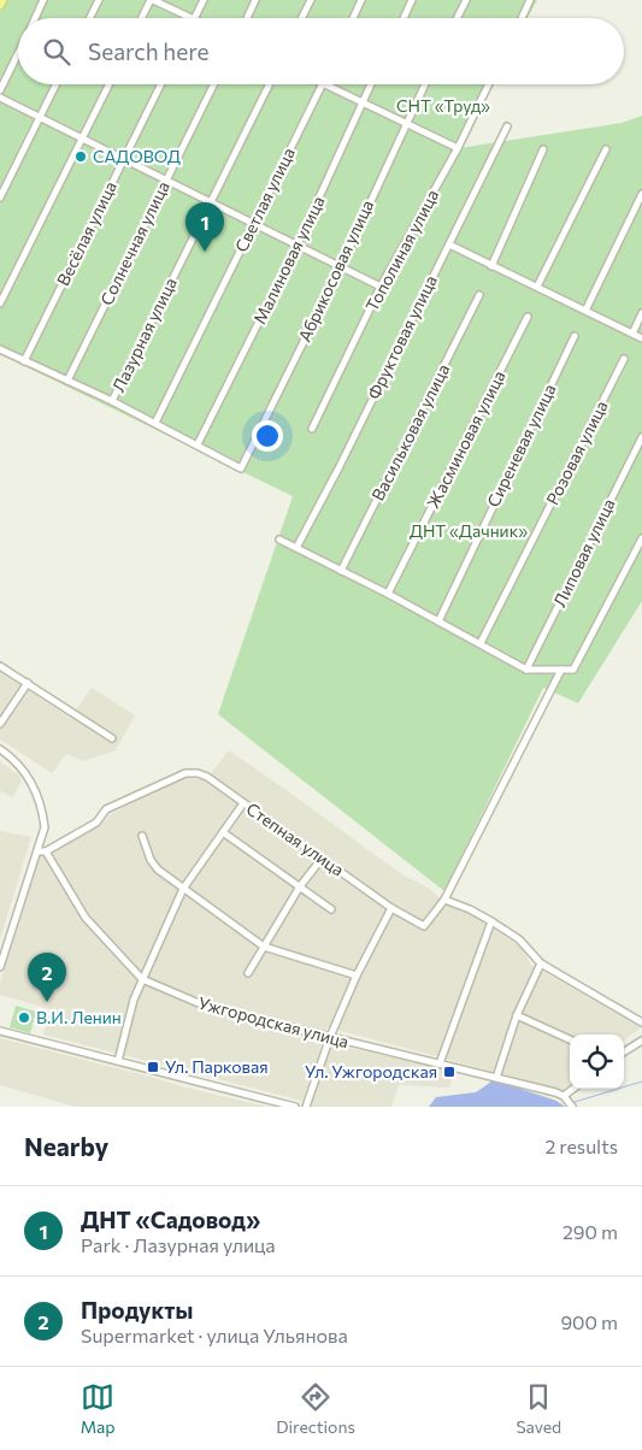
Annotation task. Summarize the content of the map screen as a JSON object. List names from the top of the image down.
{
  "streets": {
    "street": [
      "Светлая улица",
      "Весёлая улица",
      "Солнечная улица",
      "Тополиная улица",
      "Малиновая улица",
      "Абрикосовая улица",
      "Лазурная улица",
      "Фруктовая улица",
      "Васильковая улица",
      "Жасминовая улица",
      "Сиреневая улица",
      "Розовая улица",
      "Липовая улица",
      "Степная улица",
      "Ужгородская улица"
    ]
  },
  "crossings": [
    ["Малиновая улица", "Абрикосовая улица"],
    ["Степная улица", "Ужгородская улица"]
  ],
  "parks": ["СНТ «Труд»", "ДНТ «Дачник»"],
  "places": {
    "other": ["САДОВОД", "В.И. Ленин"],
    "transit": ["Ул. Парковая", "Ул. Ужгородская"]
  },
  "page": {
    "search": "Search here",
    "pins": ["1", "2"],
    "heading": ["Nearby", "2 results"],
    "list": [
      {
        "mark": "1",
        "name": "ДНТ «Садовод»",
        "note": "Park · Лазурная улица",
        "value": "290 m"
      },
      {
        "mark": "2",
        "name": "Продукты",
        "note": "Supermarket · улица Ульянова",
        "value": "900 m"
      }
    ],
    "nav": ["Map", "Directions", "Saved"]
  }
}
